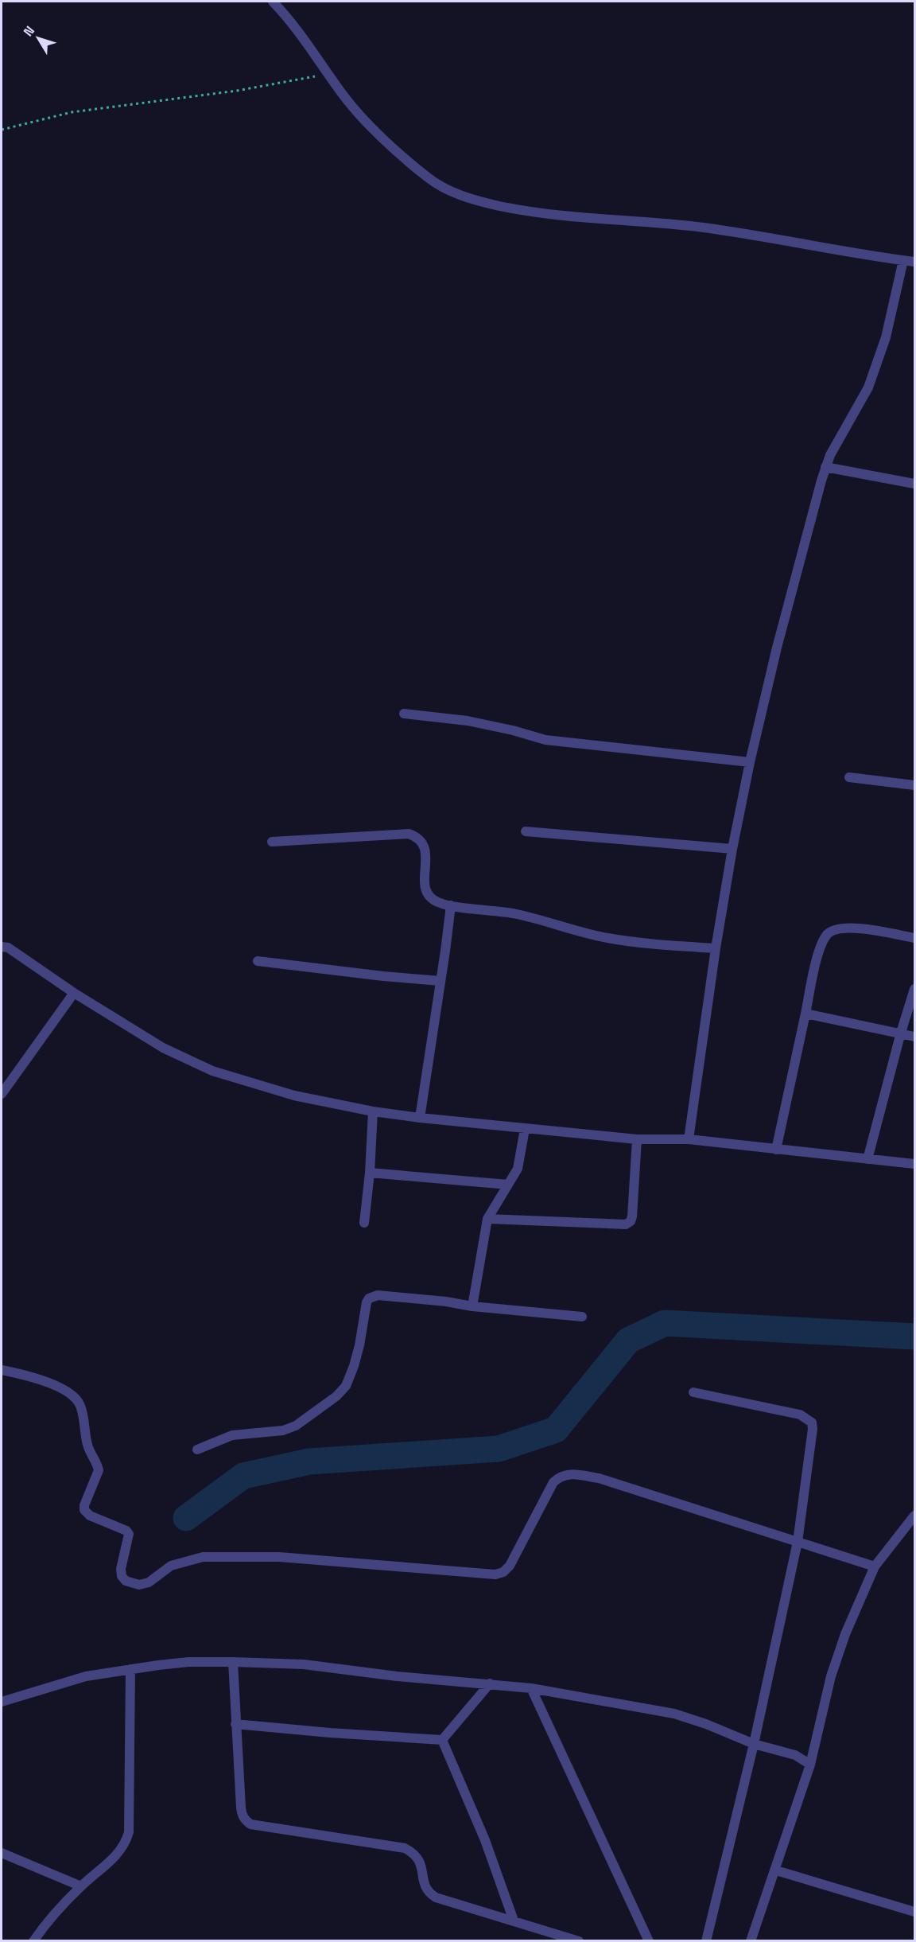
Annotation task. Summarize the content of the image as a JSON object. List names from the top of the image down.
{
  "north": "top left"
}
